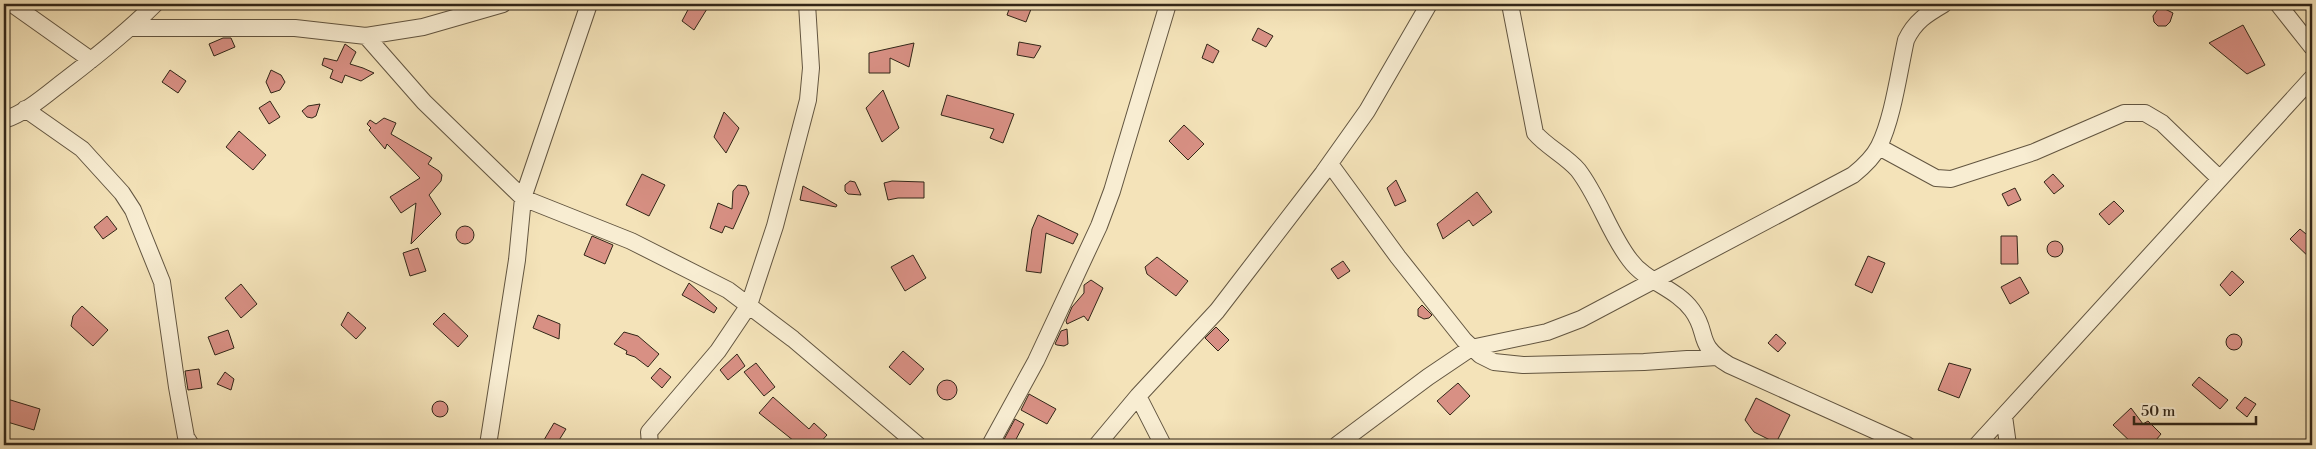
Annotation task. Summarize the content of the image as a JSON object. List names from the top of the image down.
{
  "scale_bar": "50 m"
}
